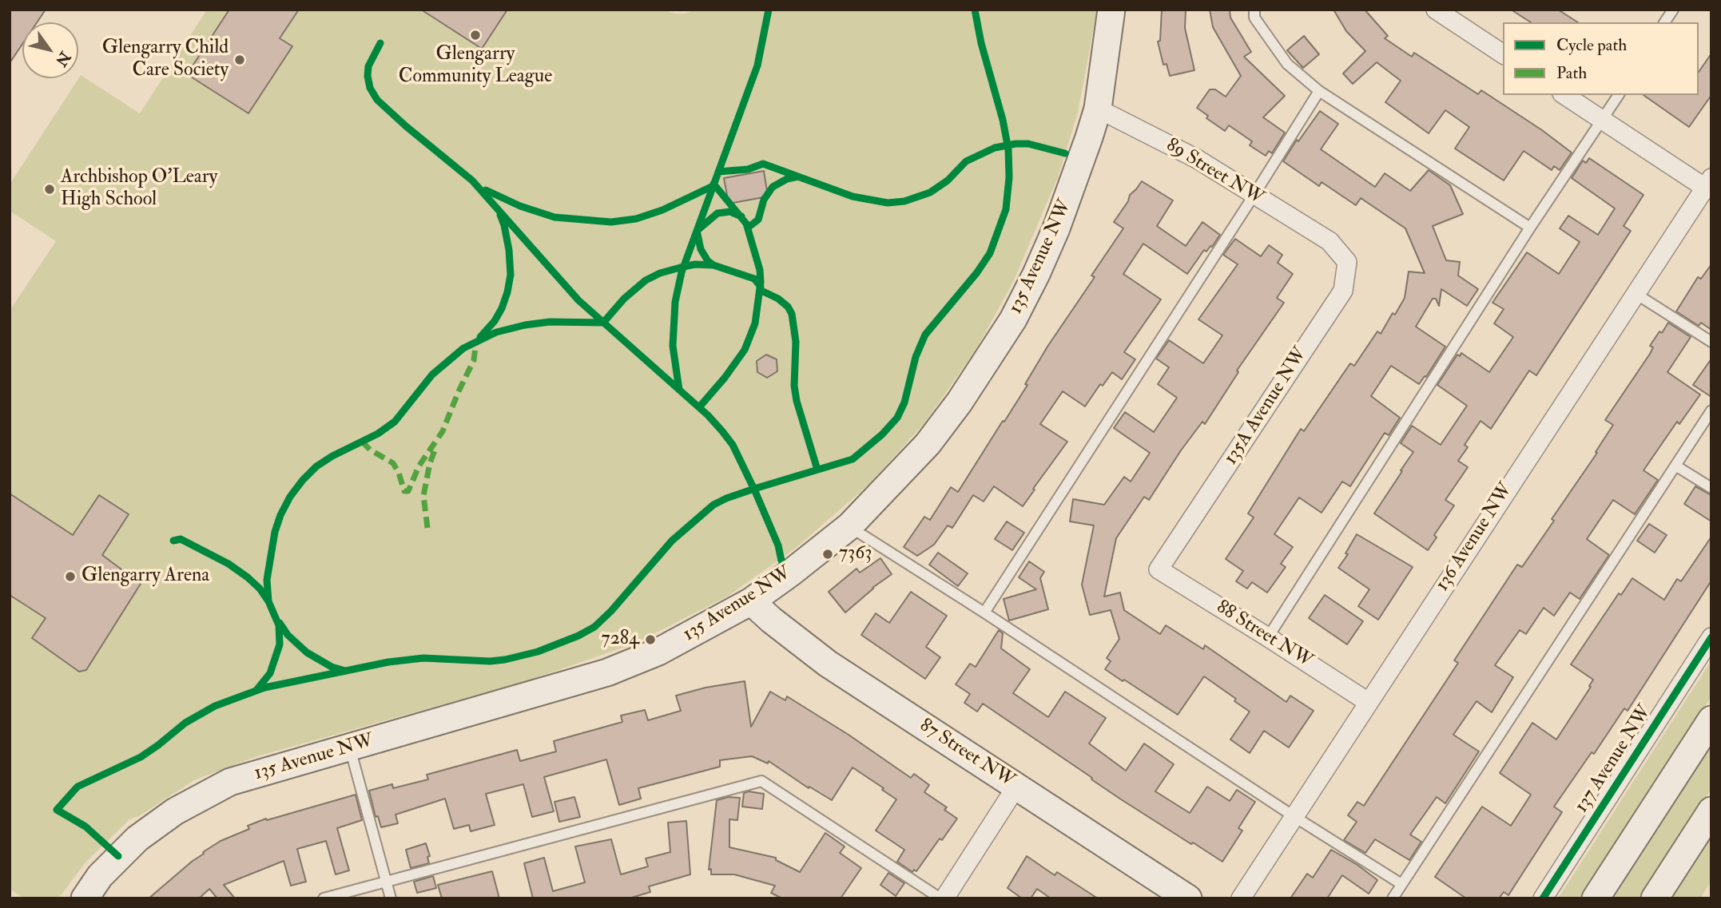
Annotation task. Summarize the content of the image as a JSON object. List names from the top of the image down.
{
  "streets": {
    "street": [
      "89 Street NW",
      "135 Avenue NW",
      "135A Avenue NW",
      "136 Avenue NW",
      "88 Street NW",
      "87 Street NW",
      "137 Avenue NW"
    ]
  },
  "crossings": [
    ["89 Street NW", "135 Avenue NW"],
    ["89 Street NW", "135A Avenue NW"],
    ["135 Avenue NW", "87 Street NW"],
    ["135A Avenue NW", "88 Street NW"],
    ["136 Avenue NW", "88 Street NW"]
  ],
  "places": [
    "Glengarry Community League",
    "Glengarry Child Care Society",
    "Archbishop O'Leary High School",
    "7363",
    "Glengarry Arena",
    "7284"
  ],
  "legend": ["Cycle path", "Path"],
  "north": "bottom right"
}
